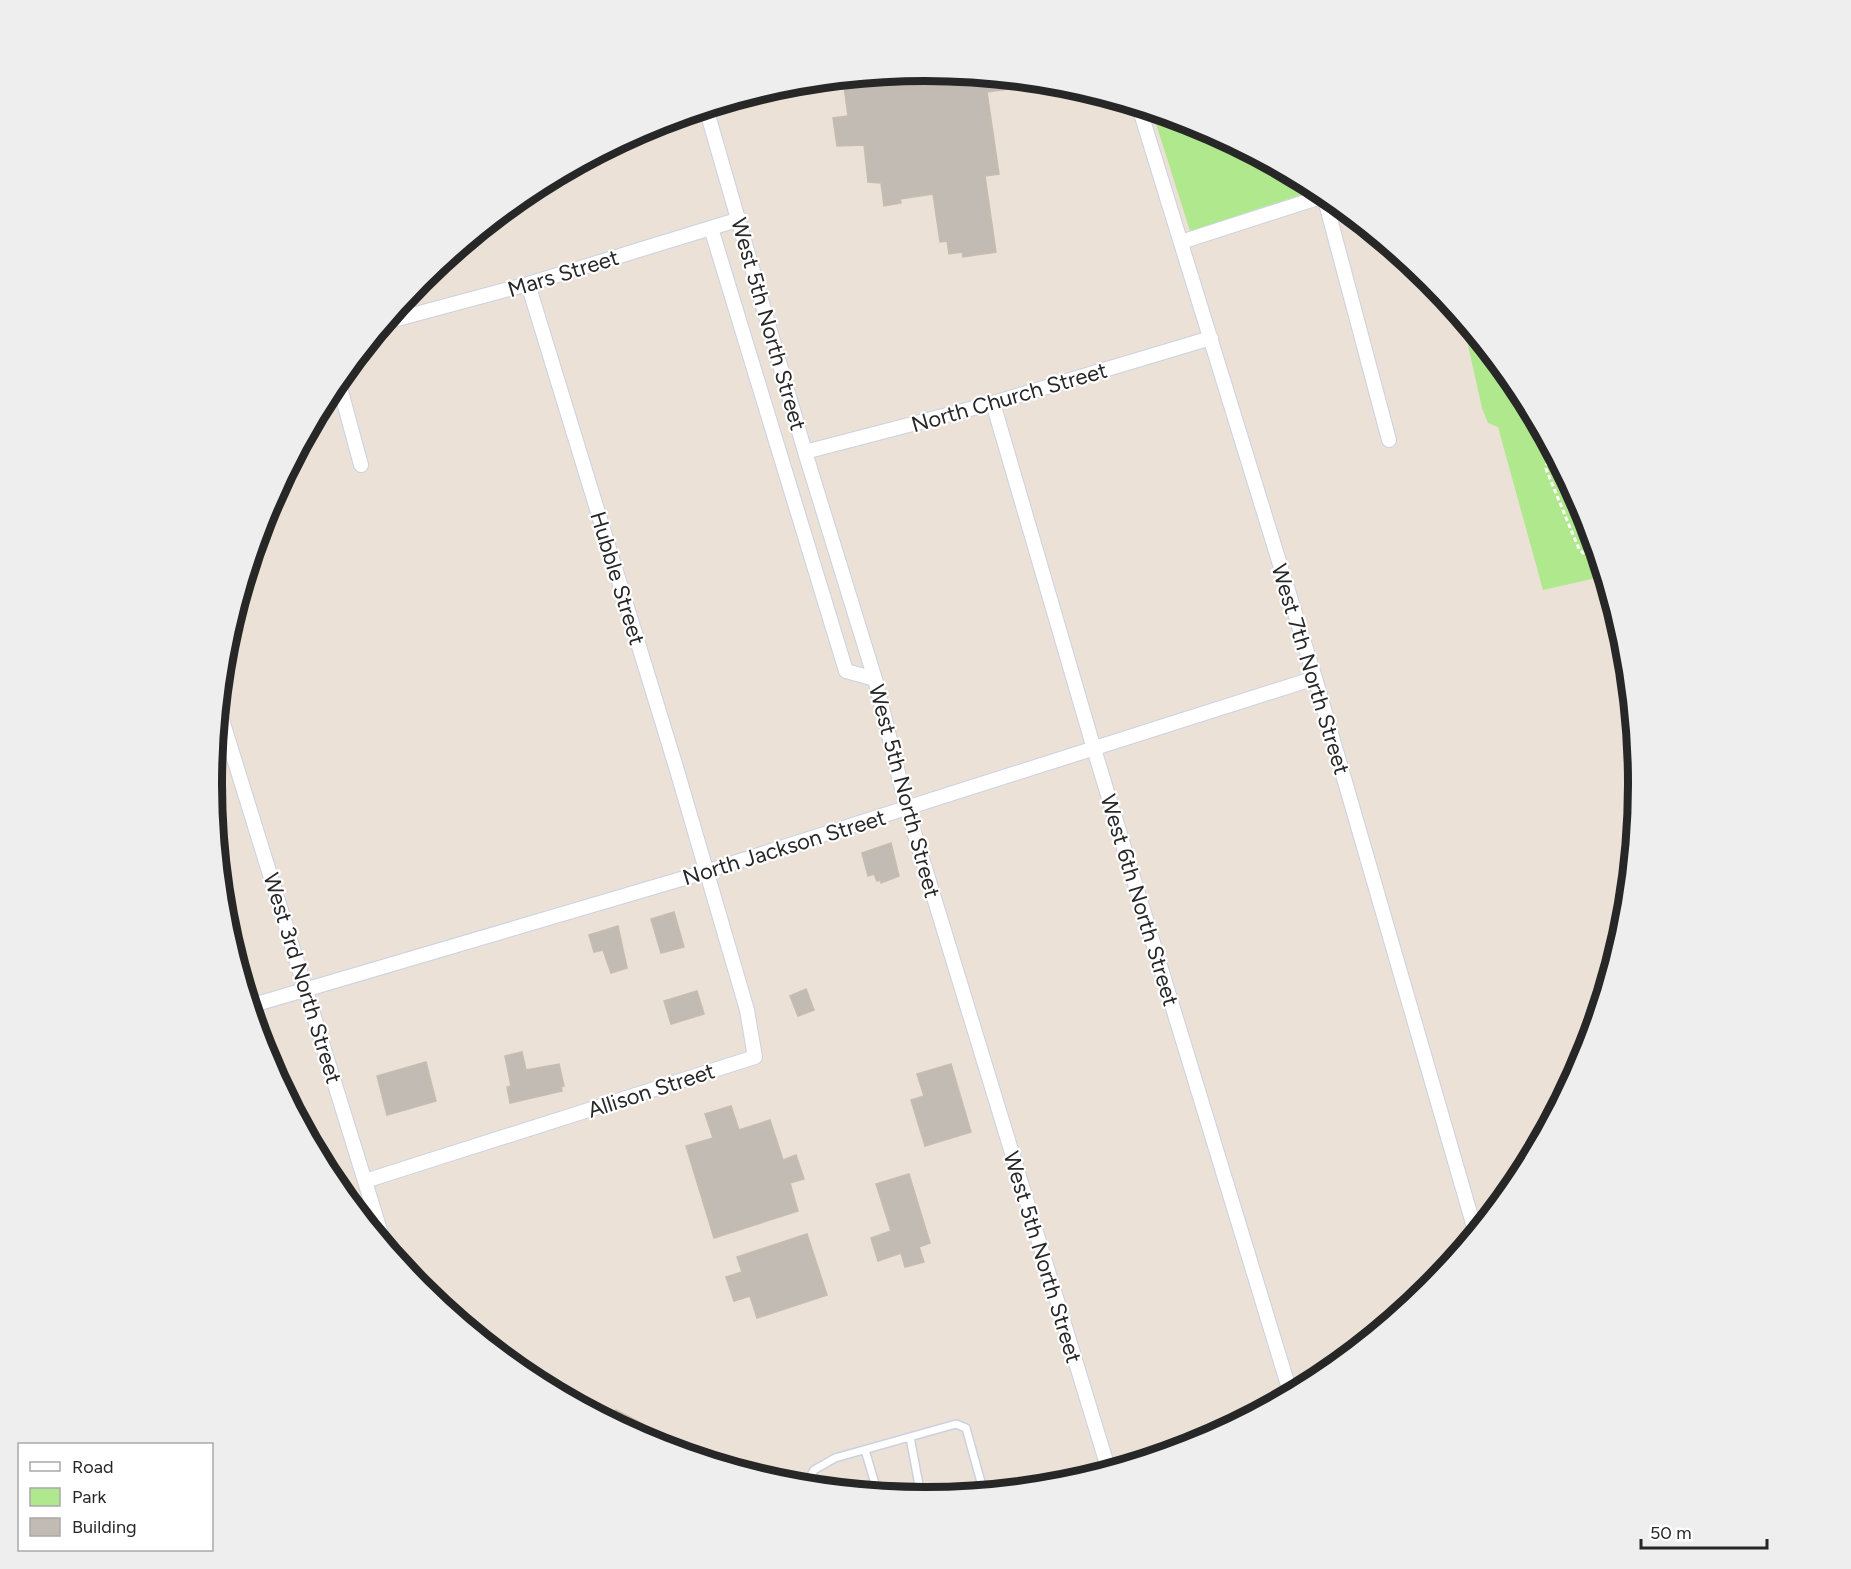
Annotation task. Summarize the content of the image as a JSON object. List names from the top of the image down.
{
  "streets": {
    "street": [
      "Mars Street",
      "West 5th North Street",
      "North Church Street",
      "Hubble Street",
      "West 7th North Street",
      "North Jackson Street",
      "West 6th North Street",
      "West 3rd North Street",
      "Allison Street"
    ]
  },
  "crossings": [
    ["Mars Street", "West 5th North Street"],
    ["Mars Street", "Hubble Street"],
    ["West 5th North Street", "North Church Street"],
    ["West 5th North Street", "North Jackson Street"],
    ["North Church Street", "West 7th North Street"],
    ["North Church Street", "West 6th North Street"],
    ["Hubble Street", "North Jackson Street"],
    ["Hubble Street", "Allison Street"],
    ["West 7th North Street", "North Jackson Street"],
    ["North Jackson Street", "West 6th North Street"],
    ["North Jackson Street", "West 3rd North Street"],
    ["North Jackson Street", "Allison Street"],
    ["West 3rd North Street", "Allison Street"]
  ],
  "legend": ["Road", "Park", "Building"],
  "scale_bar": "50 m"
}
